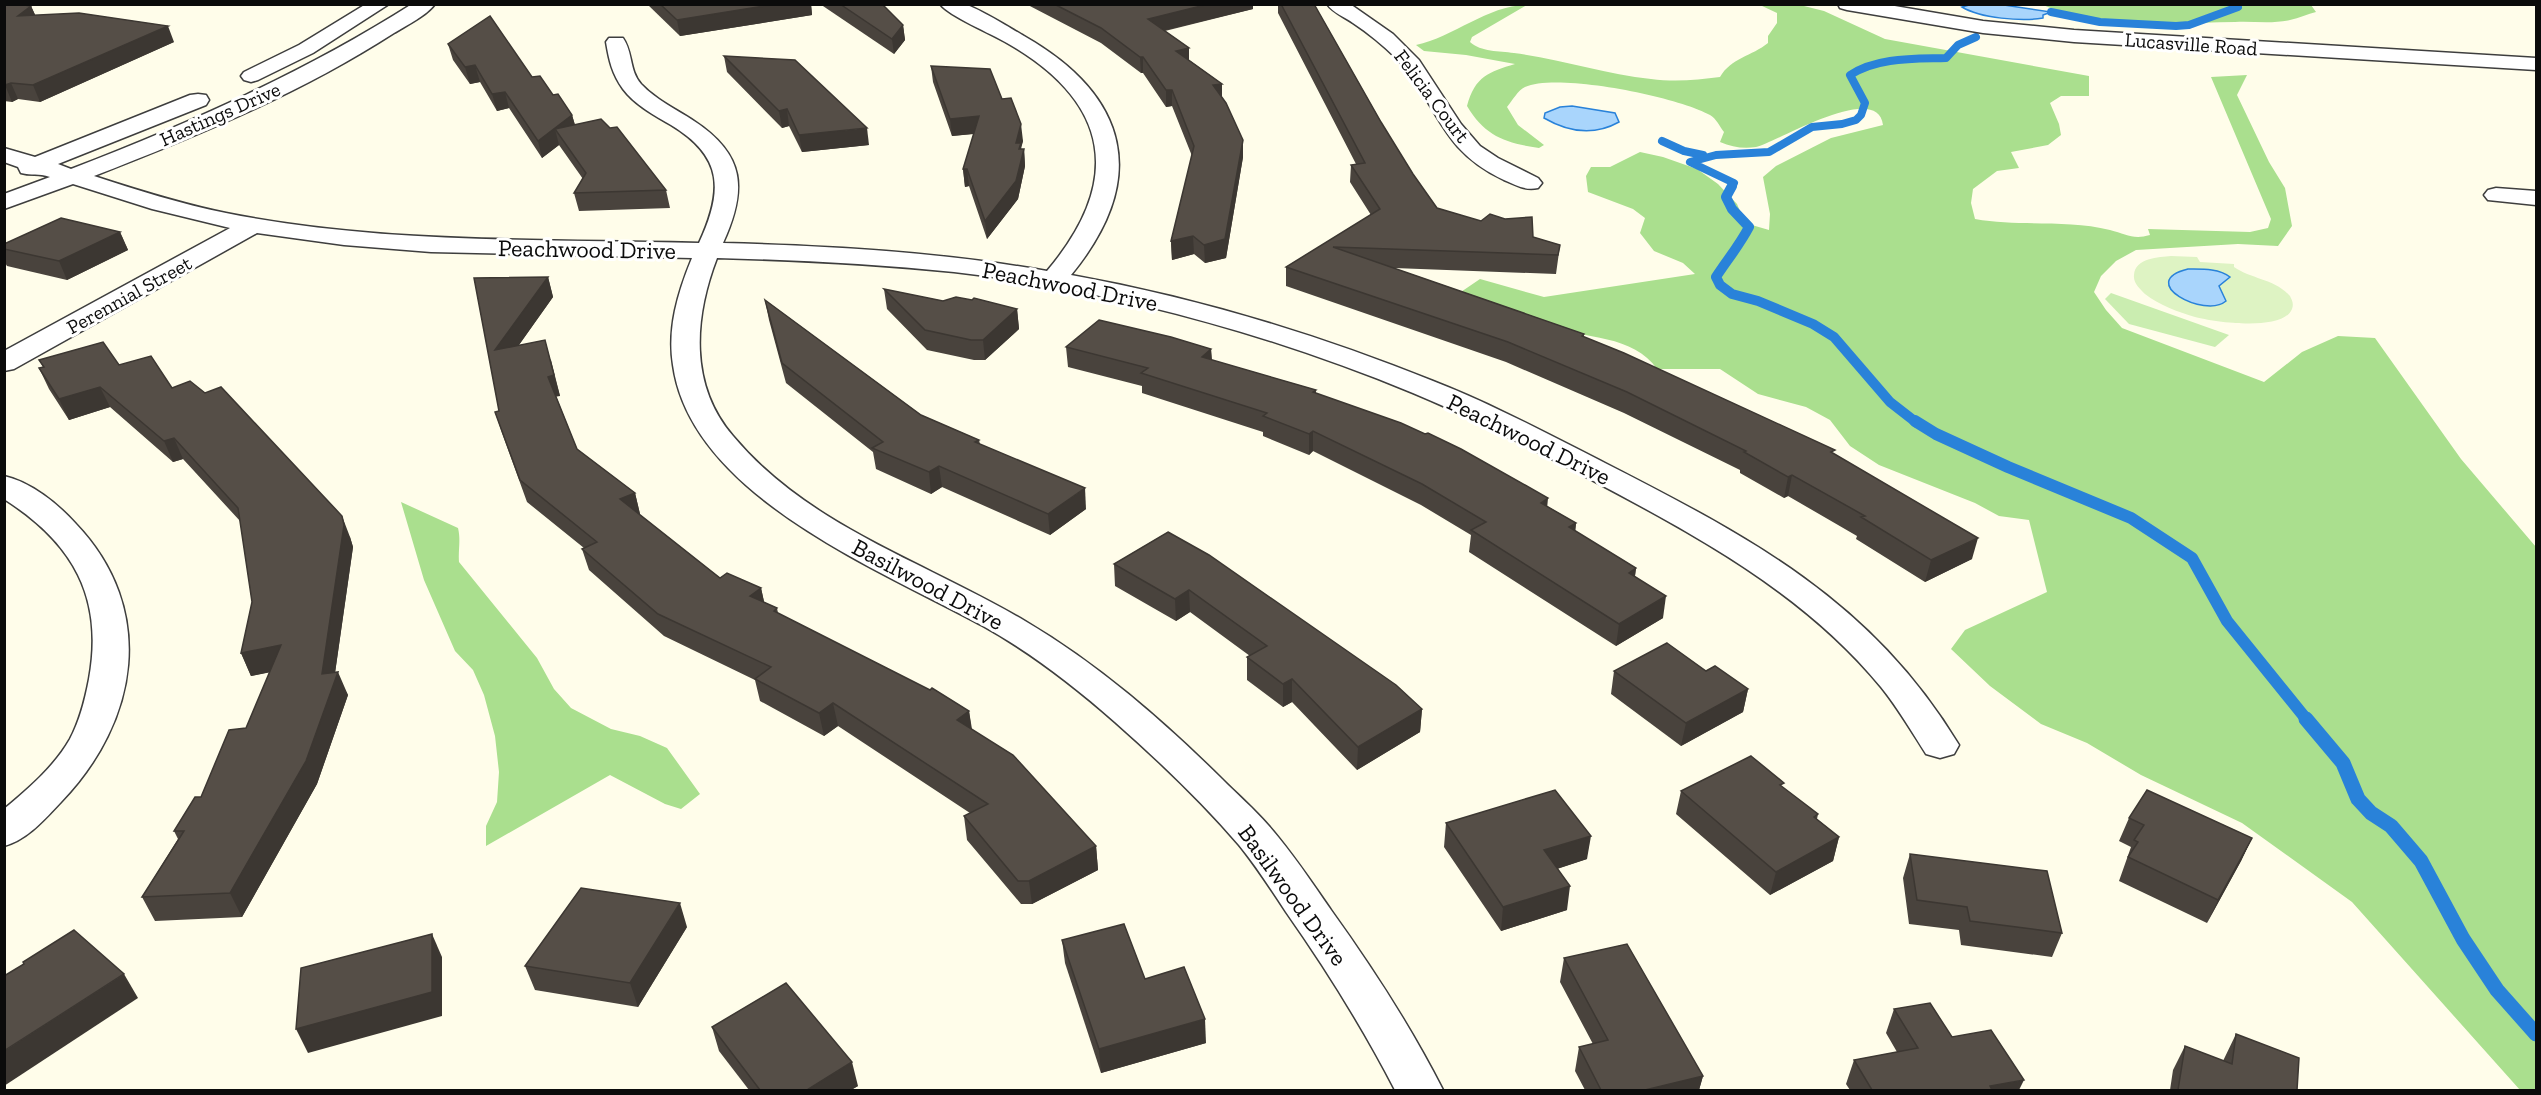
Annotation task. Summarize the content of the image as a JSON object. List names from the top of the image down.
{
  "streets": {
    "street": [
      "Lucasville Road",
      "Felicia Court",
      "Hastings Drive",
      "Peachwood Drive",
      "Perennial Street",
      "Basilwood Drive"
    ]
  },
  "crossings": [
    ["Hastings Drive", "Peachwood Drive"],
    ["Peachwood Drive", "Perennial Street"],
    ["Peachwood Drive", "Basilwood Drive"]
  ]
}
